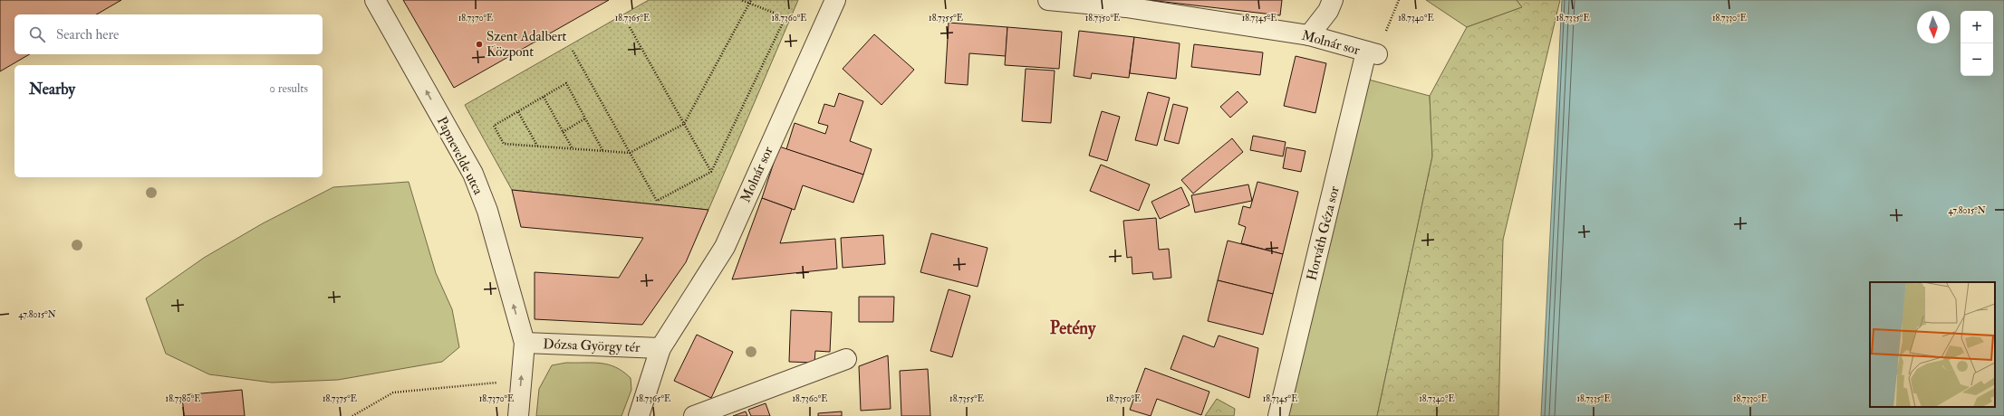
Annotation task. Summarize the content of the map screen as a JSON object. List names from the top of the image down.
{
  "streets": {
    "street": [
      "Molnár sor",
      "Papnevelde utca",
      "Horváth Géza sor",
      "Dózsa György tér"
    ]
  },
  "crossings": [
    ["Molnár sor", "Horváth Géza sor"],
    ["Molnár sor", "Dózsa György tér"],
    ["Papnevelde utca", "Dózsa György tér"]
  ],
  "one_way": ["Papnevelde utca"],
  "districts": ["Petény"],
  "places": ["Szent Adalbert Központ"],
  "north": "bottom",
  "page": {
    "map_buttons": ["+", "−"],
    "search": "Search here",
    "heading": ["Nearby", "0 results"]
  },
  "coordinates": [
    "18.7370°E",
    "18.7365°E",
    "18.7360°E",
    "18.7355°E",
    "18.7350°E",
    "18.7345°E",
    "18.7340°E",
    "18.7335°E",
    "18.7330°E",
    "47.8015°N",
    "18.7380°E",
    "18.7375°E"
  ]
}
